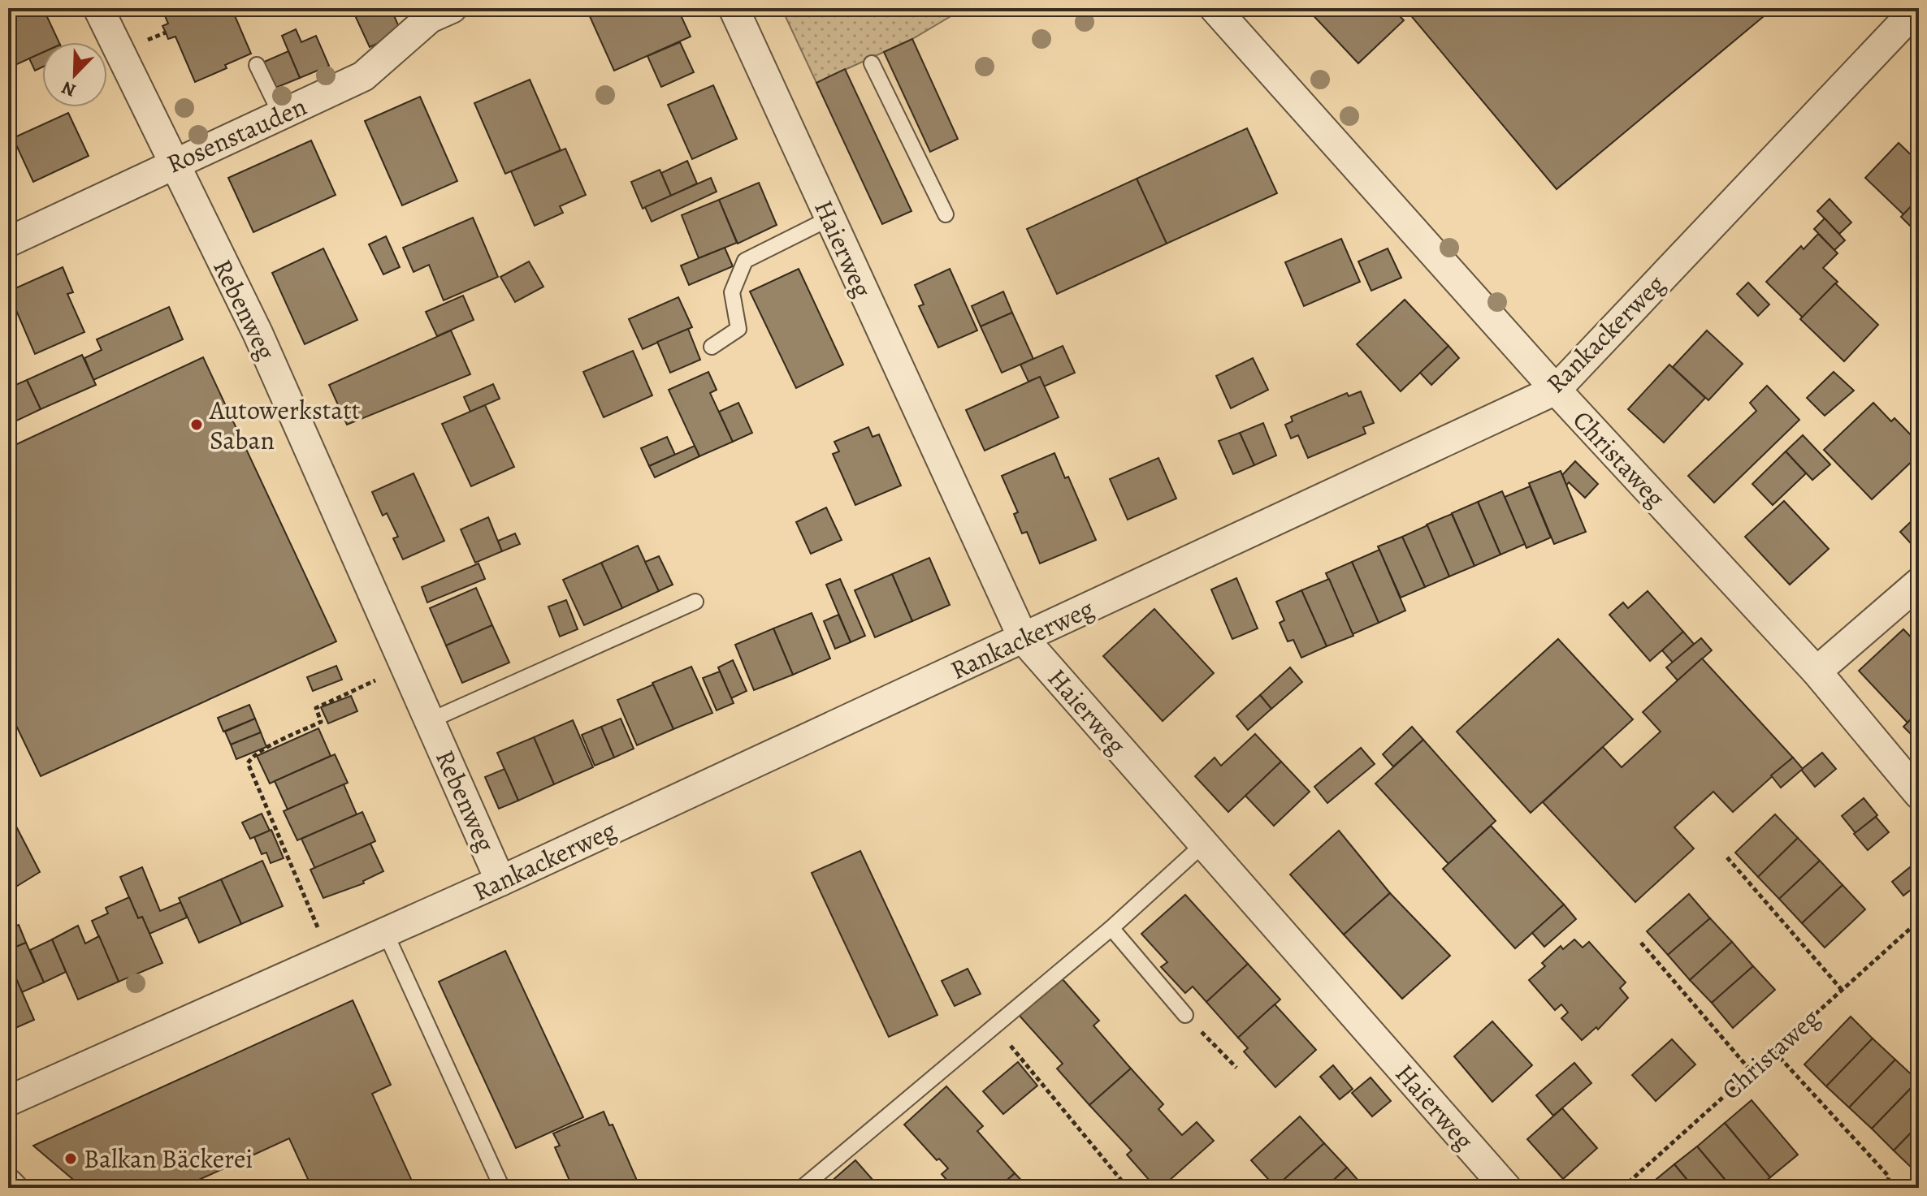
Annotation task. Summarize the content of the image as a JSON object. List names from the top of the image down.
{
  "streets": {
    "street": [
      "Rosenstauden",
      "Haierweg",
      "Rebenweg",
      "Rankackerweg",
      "Christaweg"
    ]
  },
  "crossings": [
    ["Rosenstauden", "Rebenweg"],
    ["Haierweg", "Rankackerweg"],
    ["Rebenweg", "Rankackerweg"],
    ["Rankackerweg", "Christaweg"]
  ],
  "places": ["Autowerkstatt Saban", "Balkan Bäckerei"],
  "north": "bottom left"
}
